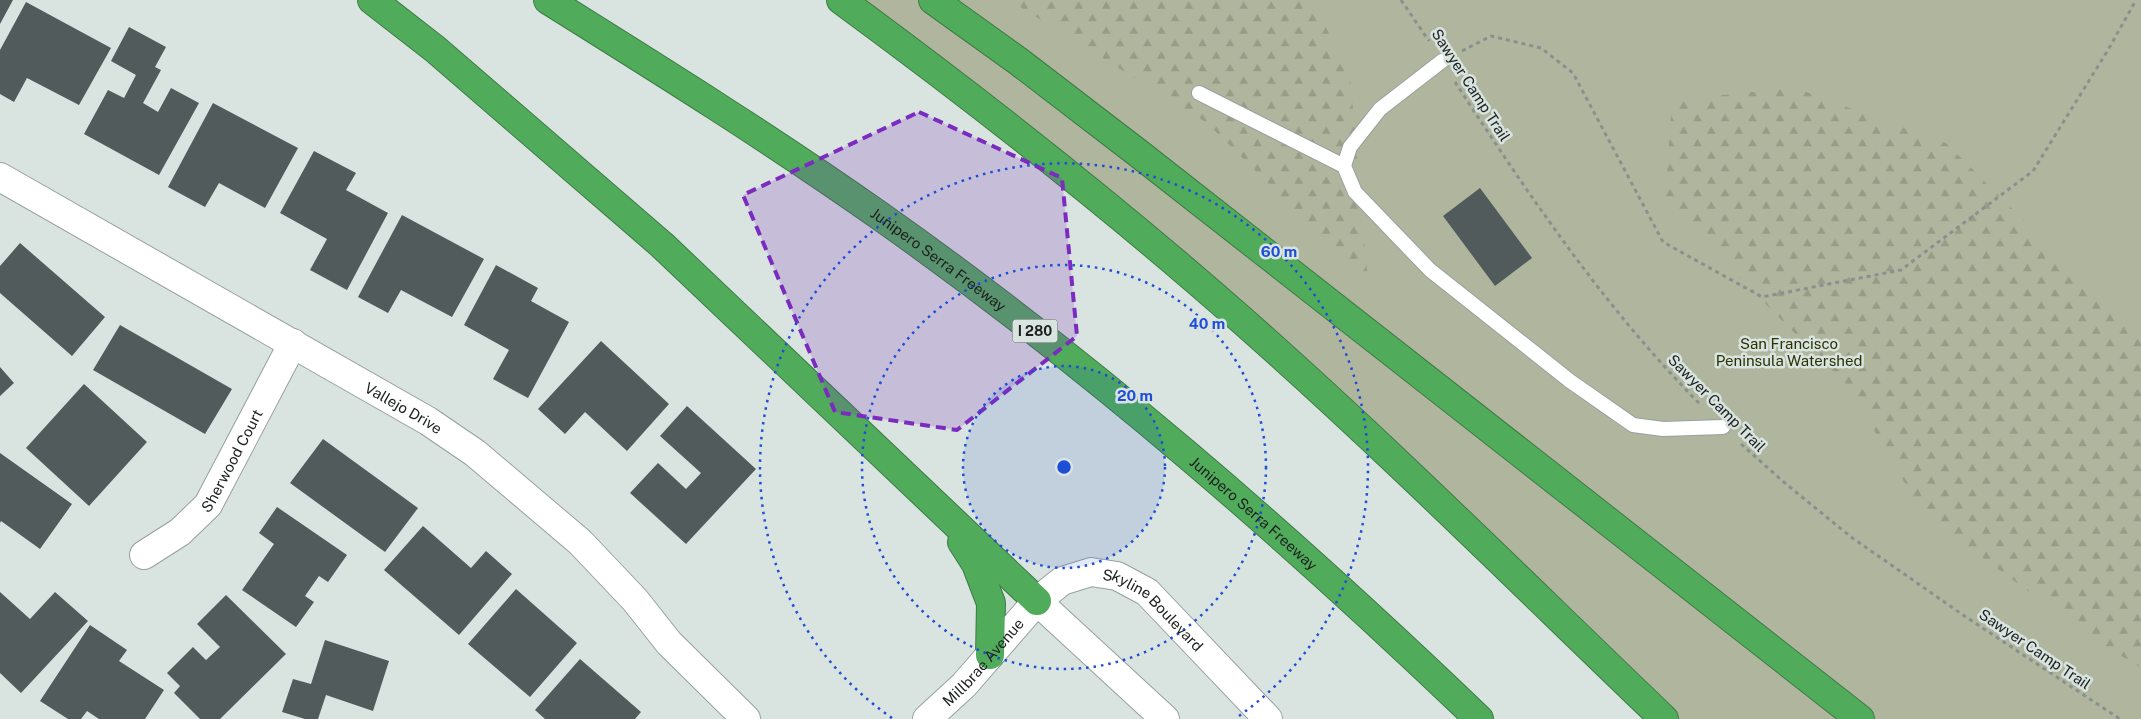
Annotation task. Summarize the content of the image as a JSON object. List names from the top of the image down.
{
  "streets": {
    "highway": ["Junipero Serra Freeway", "I 280"],
    "street": [
      "Vallejo Drive",
      "Sherwood Court",
      "Skyline Boulevard",
      "Millbrae Avenue"
    ],
    "path": ["Sawyer Camp Trail"]
  },
  "crossings": [
    ["Vallejo Drive", "Sherwood Court"],
    ["Skyline Boulevard", "Millbrae Avenue"]
  ],
  "parks": ["San Francisco Peninsula Watershed"],
  "rings": ["60 m", "40 m", "20 m"]
}
